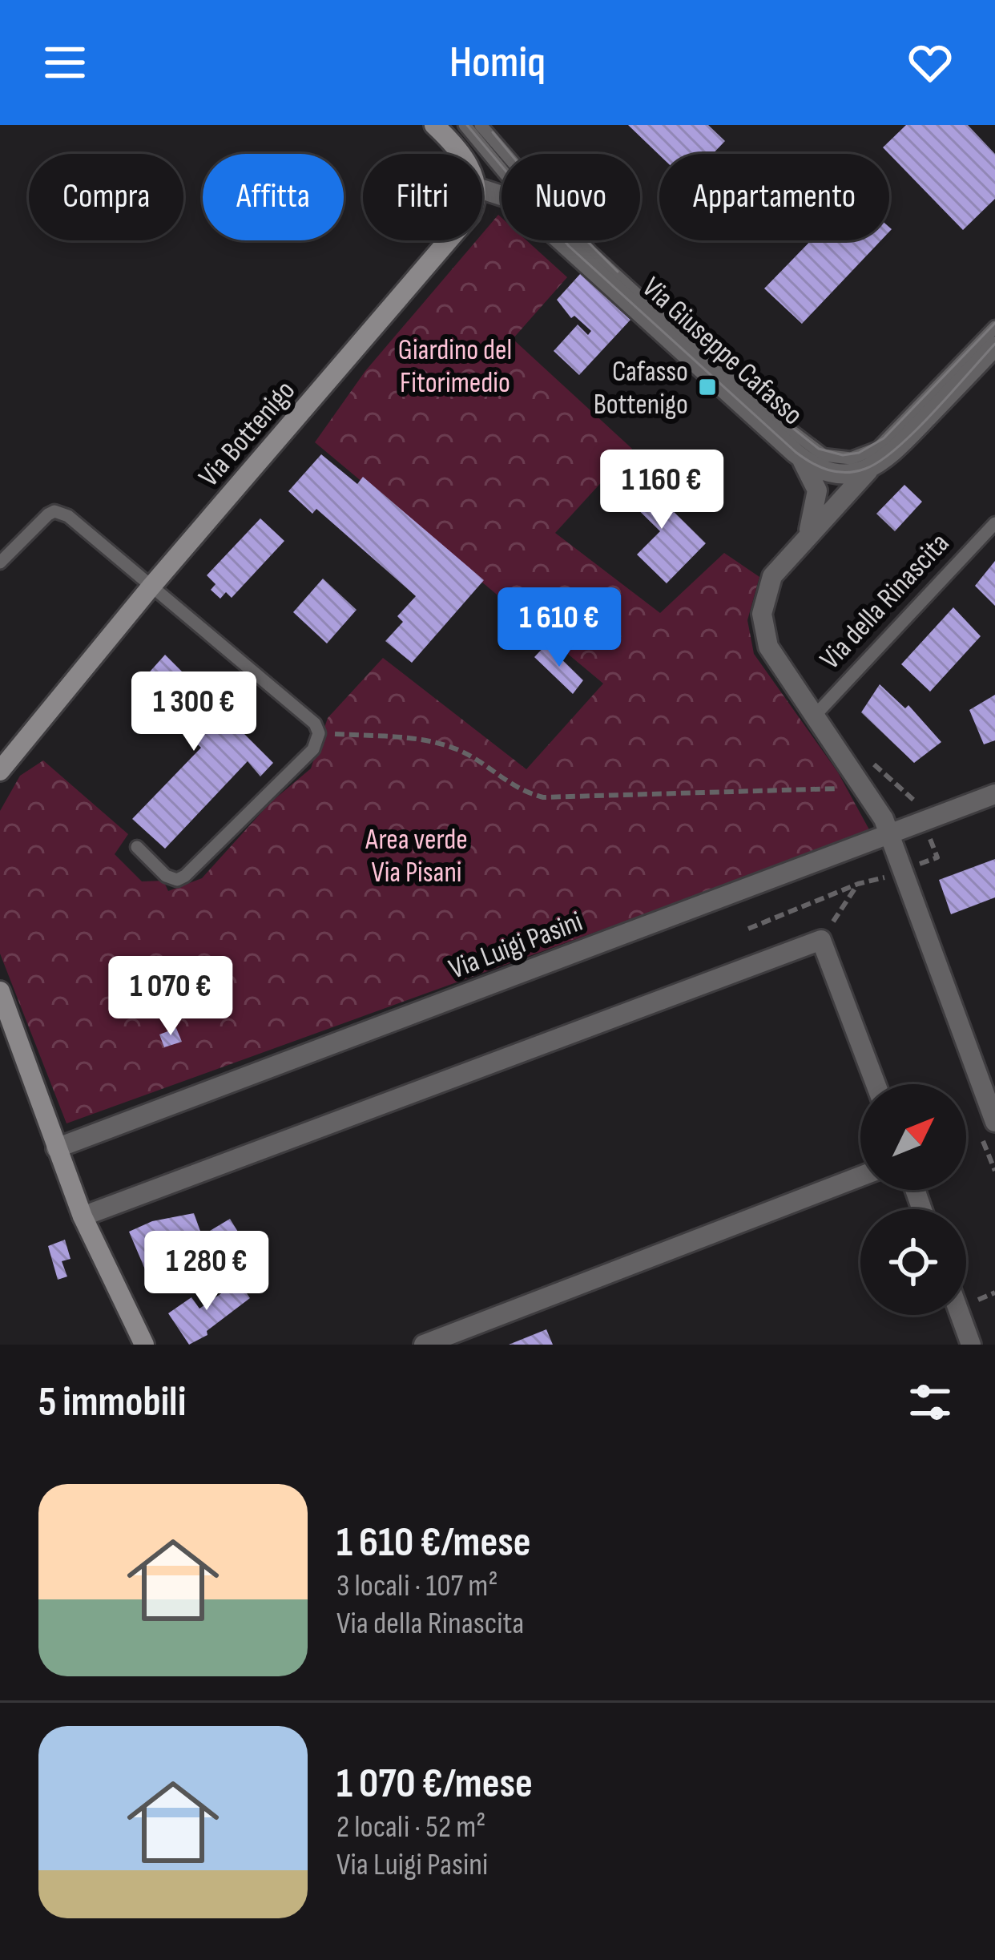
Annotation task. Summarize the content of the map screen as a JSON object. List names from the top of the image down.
{
  "streets": {
    "street": [
      "Via Giuseppe Cafasso",
      "Via Bottenigo",
      "Via della Rinascita",
      "Via Luigi Pasini"
    ]
  },
  "crossings": [
    ["Via Giuseppe Cafasso", "Via della Rinascita"],
    ["Via della Rinascita", "Via Luigi Pasini"]
  ],
  "parks": ["Giardino del Fitorimedio", "Area verde Via Pisani"],
  "places": {
    "transit": ["Cafasso Bottenigo"]
  },
  "north": "top right",
  "page": {
    "header": "Homiq",
    "chip": [
      "Compra",
      "Affitta",
      "Filtri",
      "Nuovo",
      "Appartamento"
    ],
    "price": [
      "1 160 €",
      "1 610 €",
      "1 300 €",
      "1 070 €",
      "1 280 €"
    ],
    "heading": "5 immobili",
    "list": [
      {
        "name": "1 610 €/mese",
        "note": "3 locali · 107 m² · Via della Rinascita"
      },
      {
        "name": "1 070 €/mese",
        "note": "2 locali · 52 m² · Via Luigi Pasini"
      }
    ]
  }
}
